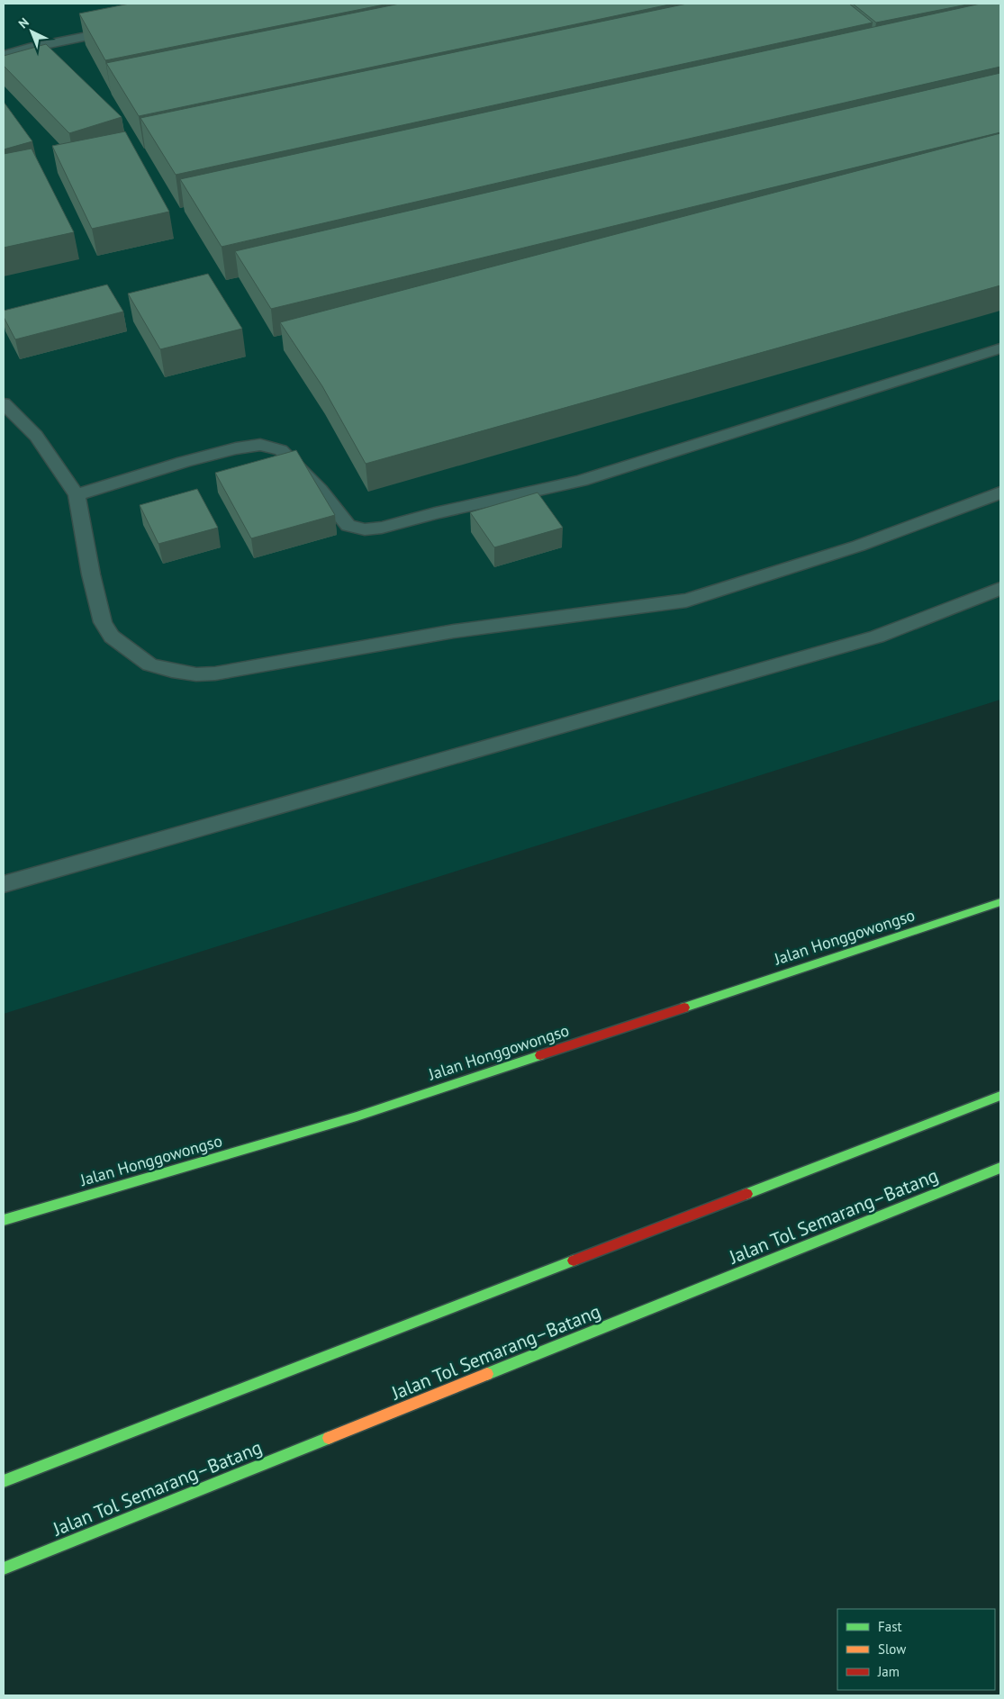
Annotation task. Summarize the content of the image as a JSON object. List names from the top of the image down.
{
  "streets": {
    "main road": ["Jalan Honggowongso", "Jalan Tol Semarang–Batang"]
  },
  "legend": ["Fast", "Slow", "Jam"],
  "north": "top left"
}
